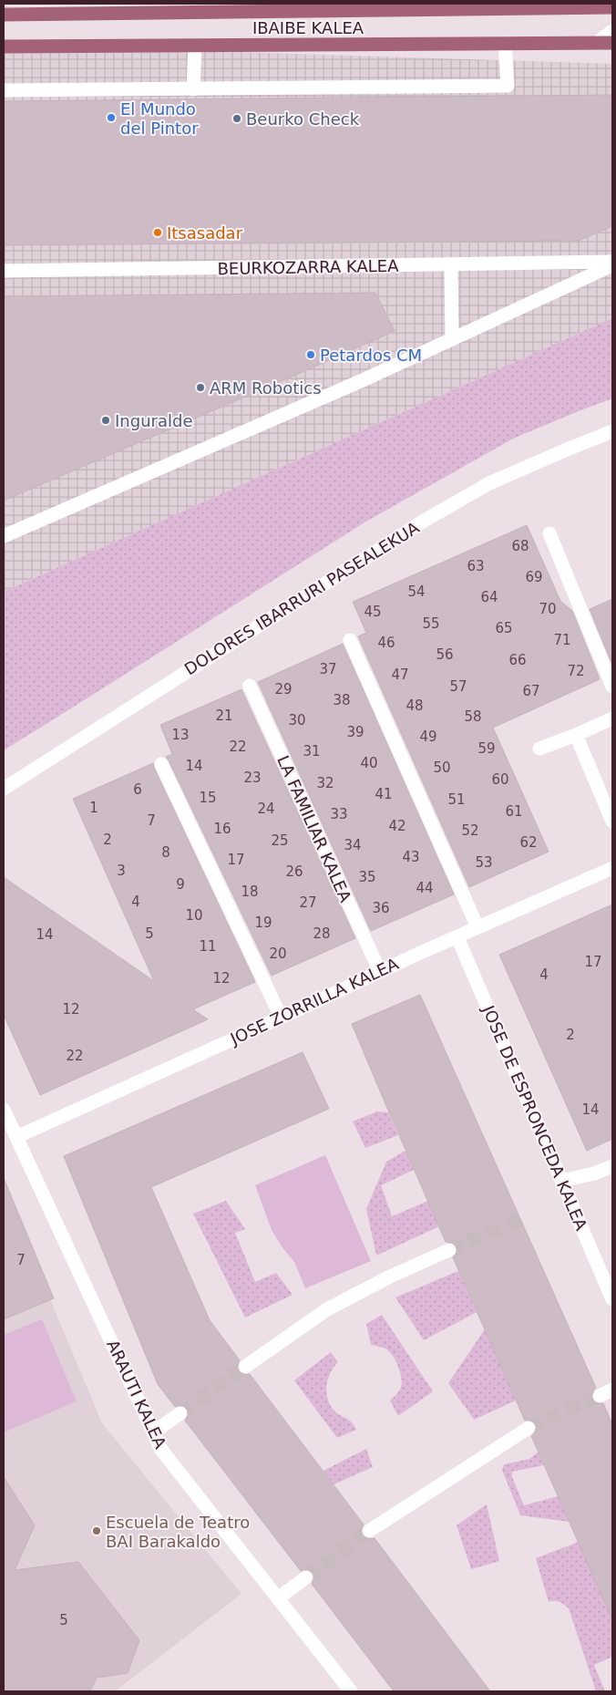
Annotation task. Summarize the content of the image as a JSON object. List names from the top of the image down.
{
  "streets": {
    "main road": ["IBAIBE KALEA"],
    "street": [
      "BEURKOZARRA KALEA",
      "DOLORES IBARRURI PASEALEKUA",
      "LA FAMILIAR KALEA",
      "JOSE ZORRILLA KALEA",
      "JOSE DE ESPRONCEDA KALEA",
      "ARAUTI KALEA"
    ]
  },
  "crossings": [
    ["LA FAMILIAR KALEA", "JOSE ZORRILLA KALEA"],
    ["JOSE ZORRILLA KALEA", "JOSE DE ESPRONCEDA KALEA"],
    ["JOSE ZORRILLA KALEA", "ARAUTI KALEA"]
  ],
  "places": [
    "El Mundo del Pintor",
    "Beurko Check",
    "Itsasadar",
    "Petardos CM",
    "ARM Robotics",
    "Inguralde",
    "Escuela de Teatro BAI Barakaldo"
  ],
  "house_numbers": [
    "68",
    "63",
    "69",
    "54",
    "64",
    "70",
    "45",
    "55",
    "65",
    "71",
    "46",
    "56",
    "66",
    "37",
    "72",
    "47",
    "57",
    "29",
    "67",
    "38",
    "48",
    "21",
    "58",
    "30",
    "39",
    "13",
    "49",
    "22",
    "59",
    "31",
    "40",
    "14",
    "50",
    "23",
    "60",
    "32",
    "6",
    "41",
    "15",
    "51",
    "1",
    "24",
    "61",
    "33",
    "7",
    "42",
    "16",
    "52",
    "2",
    "25",
    "62",
    "34",
    "8",
    "43",
    "17",
    "53",
    "3",
    "26",
    "35",
    "9",
    "44",
    "18",
    "4",
    "27",
    "36",
    "10",
    "19",
    "5",
    "28",
    "14",
    "11",
    "20",
    "17",
    "4",
    "12",
    "12",
    "2",
    "22",
    "14",
    "7",
    "5"
  ]
}
